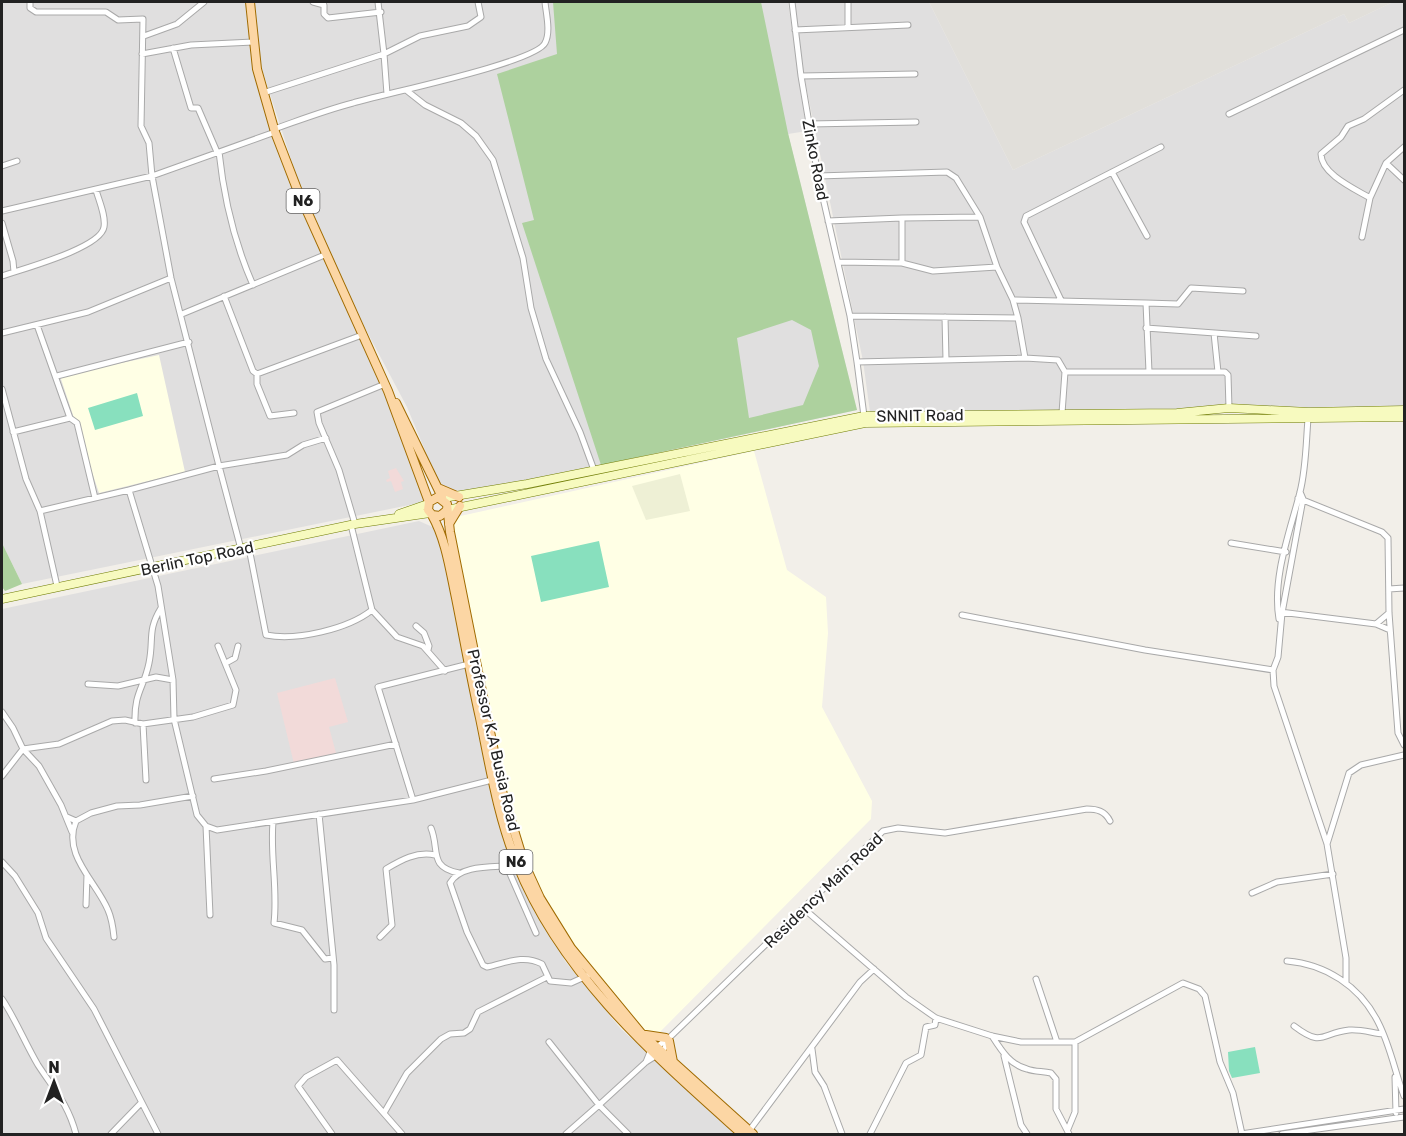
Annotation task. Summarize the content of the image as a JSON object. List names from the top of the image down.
{
  "streets": {
    "main road": ["N6", "Professor K.A Busia Road"],
    "street": [
      "Zinko Road",
      "SNNIT Road",
      "Berlin Top Road",
      "Residency Main Road"
    ]
  },
  "crossings": [
    ["Zinko Road", "SNNIT Road"],
    ["N6", "SNNIT Road"],
    ["N6", "Berlin Top Road"],
    ["N6", "Professor K.A Busia Road"],
    ["SNNIT Road", "Professor K.A Busia Road"],
    ["Berlin Top Road", "Professor K.A Busia Road"],
    ["Professor K.A Busia Road", "Residency Main Road"]
  ],
  "north": "top"
}
